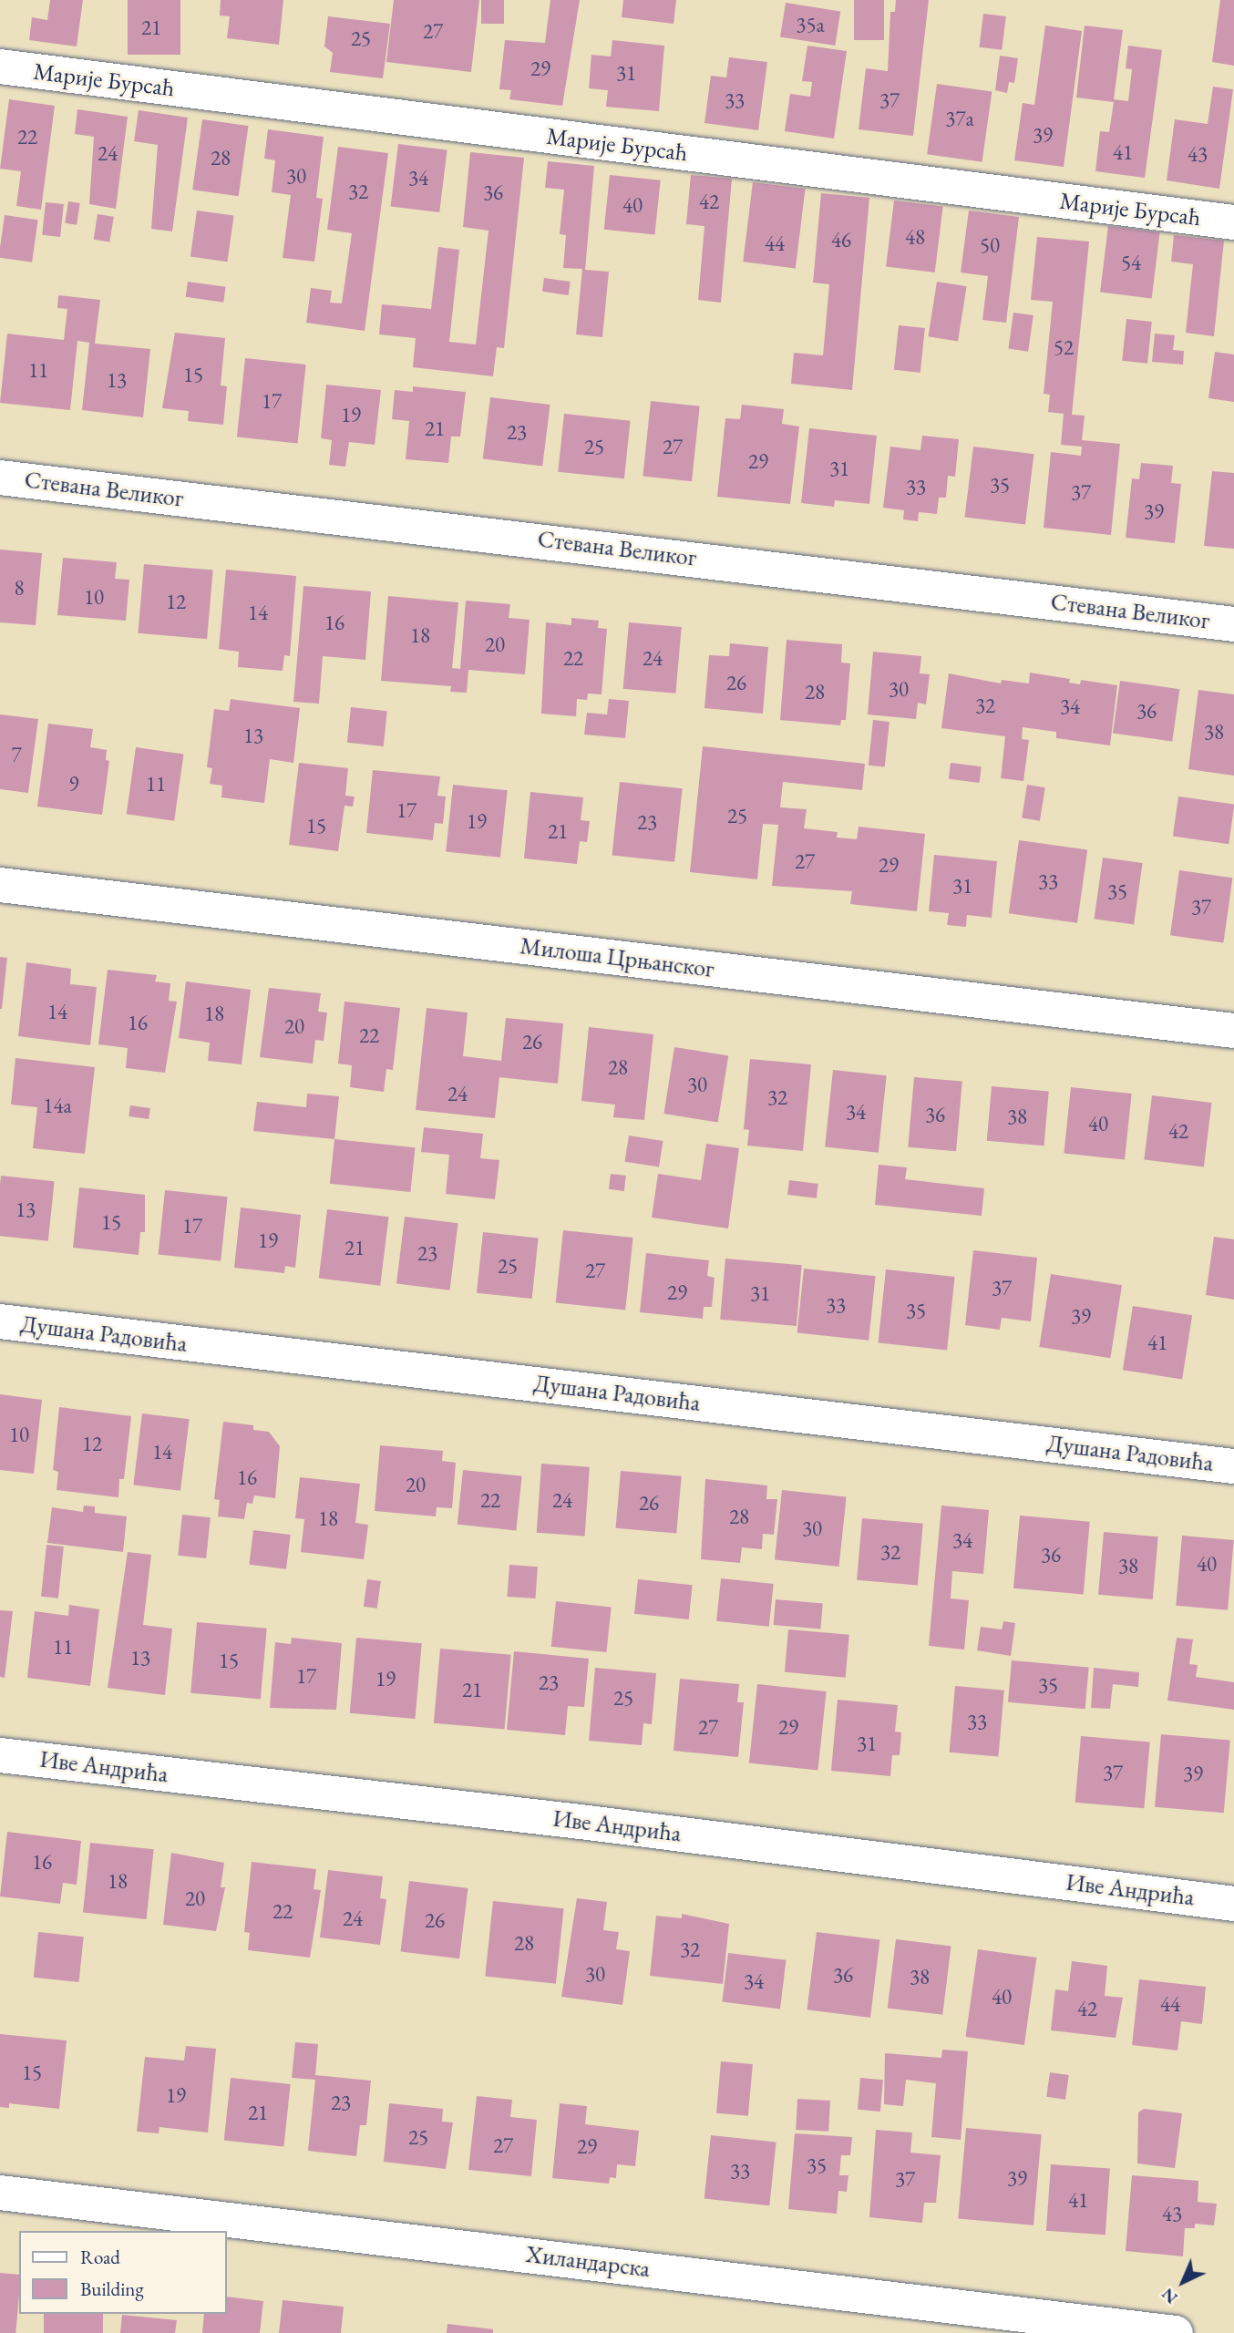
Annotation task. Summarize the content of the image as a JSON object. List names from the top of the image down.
{
  "streets": {
    "street": [
      "Марије Бурсаћ",
      "Стевана Великог",
      "Милоша Црњанског",
      "Душана Радовића",
      "Иве Андрића",
      "Хиландарска"
    ]
  },
  "house_numbers": [
    "35a",
    "21",
    "27",
    "25",
    "29",
    "31",
    "33",
    "37",
    "37a",
    "39",
    "22",
    "41",
    "24",
    "43",
    "28",
    "30",
    "34",
    "32",
    "36",
    "42",
    "40",
    "48",
    "46",
    "44",
    "50",
    "54",
    "52",
    "11",
    "15",
    "13",
    "17",
    "19",
    "21",
    "23",
    "25",
    "27",
    "29",
    "31",
    "35",
    "33",
    "37",
    "39",
    "8",
    "10",
    "12",
    "14",
    "16",
    "18",
    "20",
    "22",
    "24",
    "26",
    "30",
    "28",
    "32",
    "34",
    "36",
    "38",
    "13",
    "7",
    "9",
    "11",
    "17",
    "25",
    "19",
    "23",
    "15",
    "21",
    "27",
    "29",
    "33",
    "31",
    "35",
    "37",
    "14",
    "18",
    "16",
    "20",
    "22",
    "26",
    "28",
    "30",
    "24",
    "32",
    "14a",
    "34",
    "36",
    "38",
    "40",
    "42",
    "13",
    "15",
    "17",
    "19",
    "21",
    "23",
    "25",
    "27",
    "37",
    "29",
    "31",
    "33",
    "35",
    "39",
    "41",
    "10",
    "12",
    "14",
    "16",
    "20",
    "22",
    "24",
    "26",
    "28",
    "18",
    "30",
    "34",
    "32",
    "36",
    "40",
    "38",
    "11",
    "13",
    "15",
    "17",
    "19",
    "23",
    "35",
    "21",
    "25",
    "33",
    "27",
    "29",
    "31",
    "37",
    "39",
    "16",
    "18",
    "20",
    "22",
    "24",
    "26",
    "28",
    "32",
    "30",
    "36",
    "38",
    "34",
    "40",
    "44",
    "42",
    "15",
    "19",
    "23",
    "21",
    "25",
    "27",
    "29",
    "35",
    "33",
    "39",
    "37",
    "41",
    "43"
  ],
  "legend": ["Road", "Building"],
  "north": "bottom left"
}
